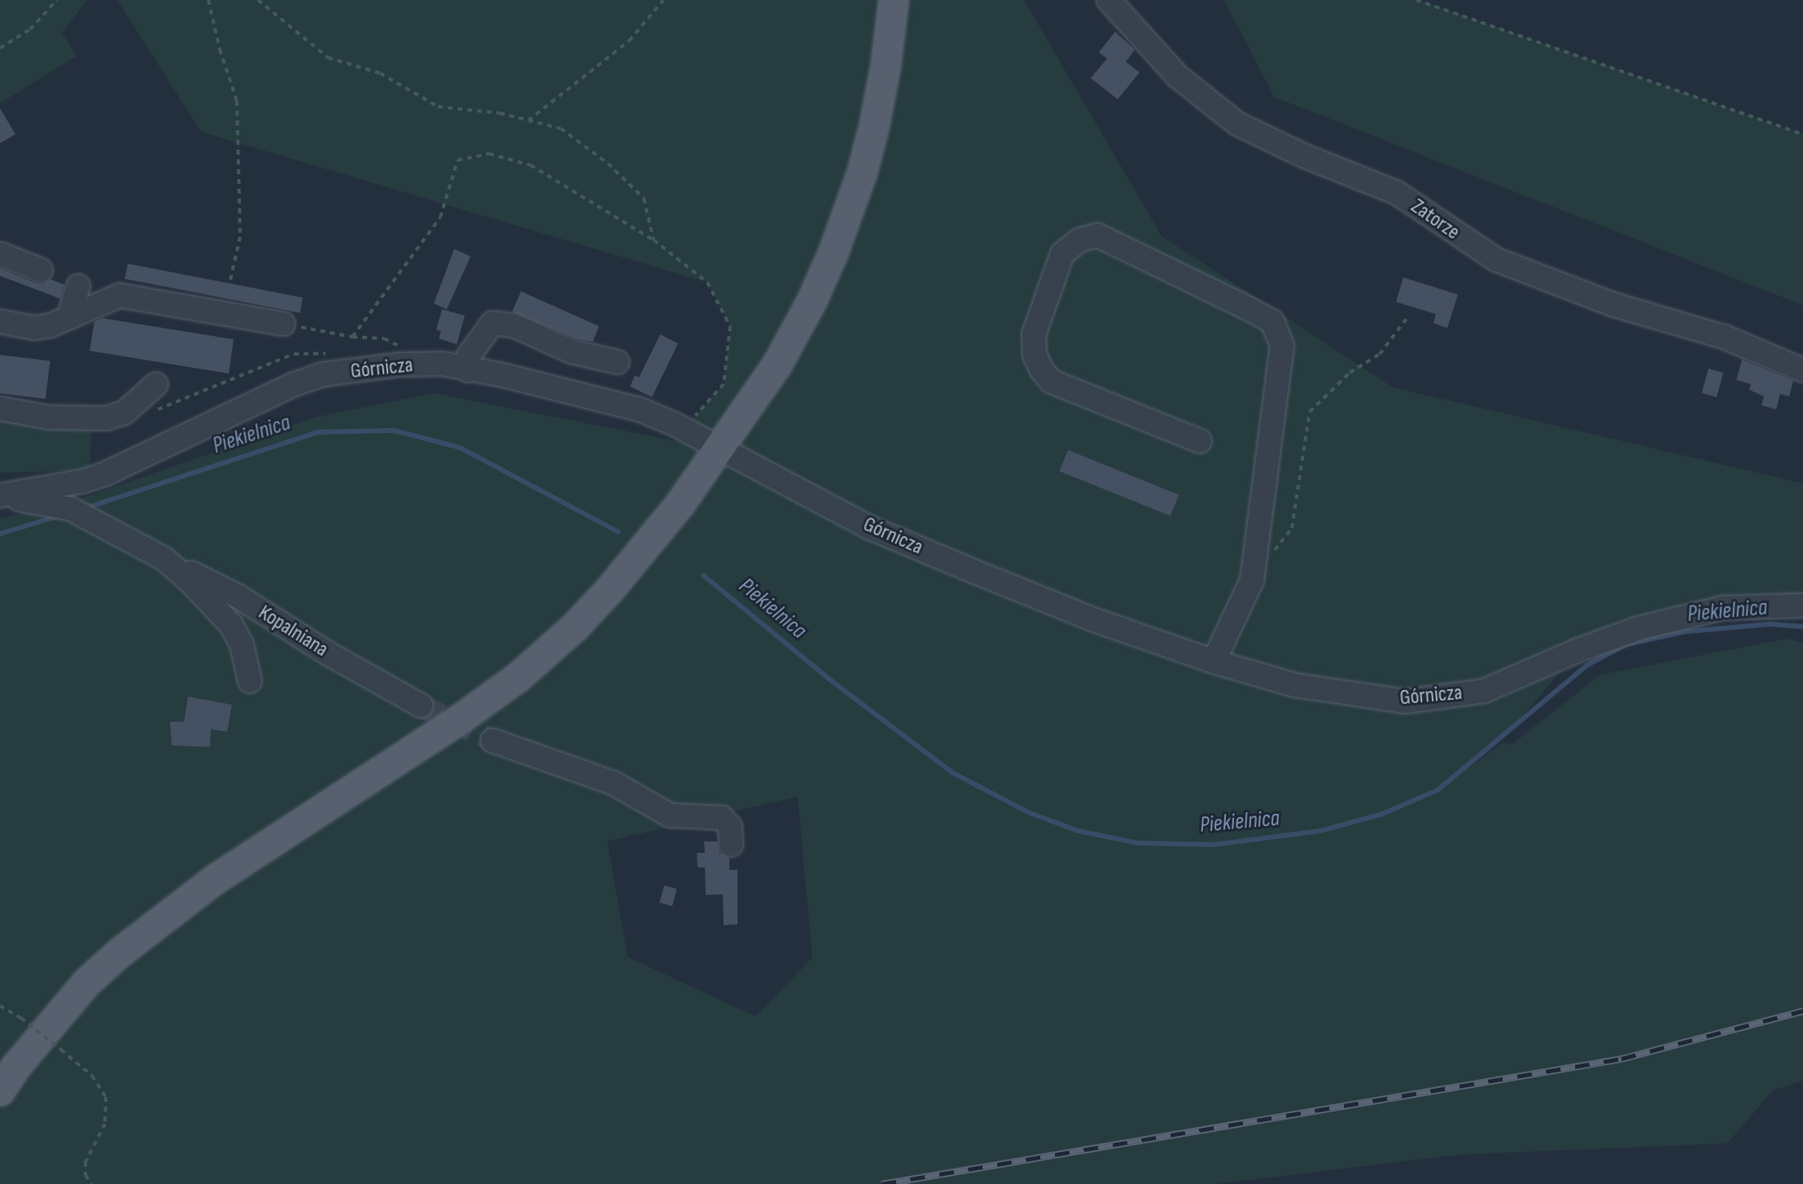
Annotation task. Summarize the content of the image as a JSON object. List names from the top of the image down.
{
  "streets": {
    "street": ["Zatorze", "Górnicza", "Kopalniana"]
  },
  "crossings": [
    ["Górnicza", "Kopalniana"]
  ],
  "water": ["Piekielnica"]
}
